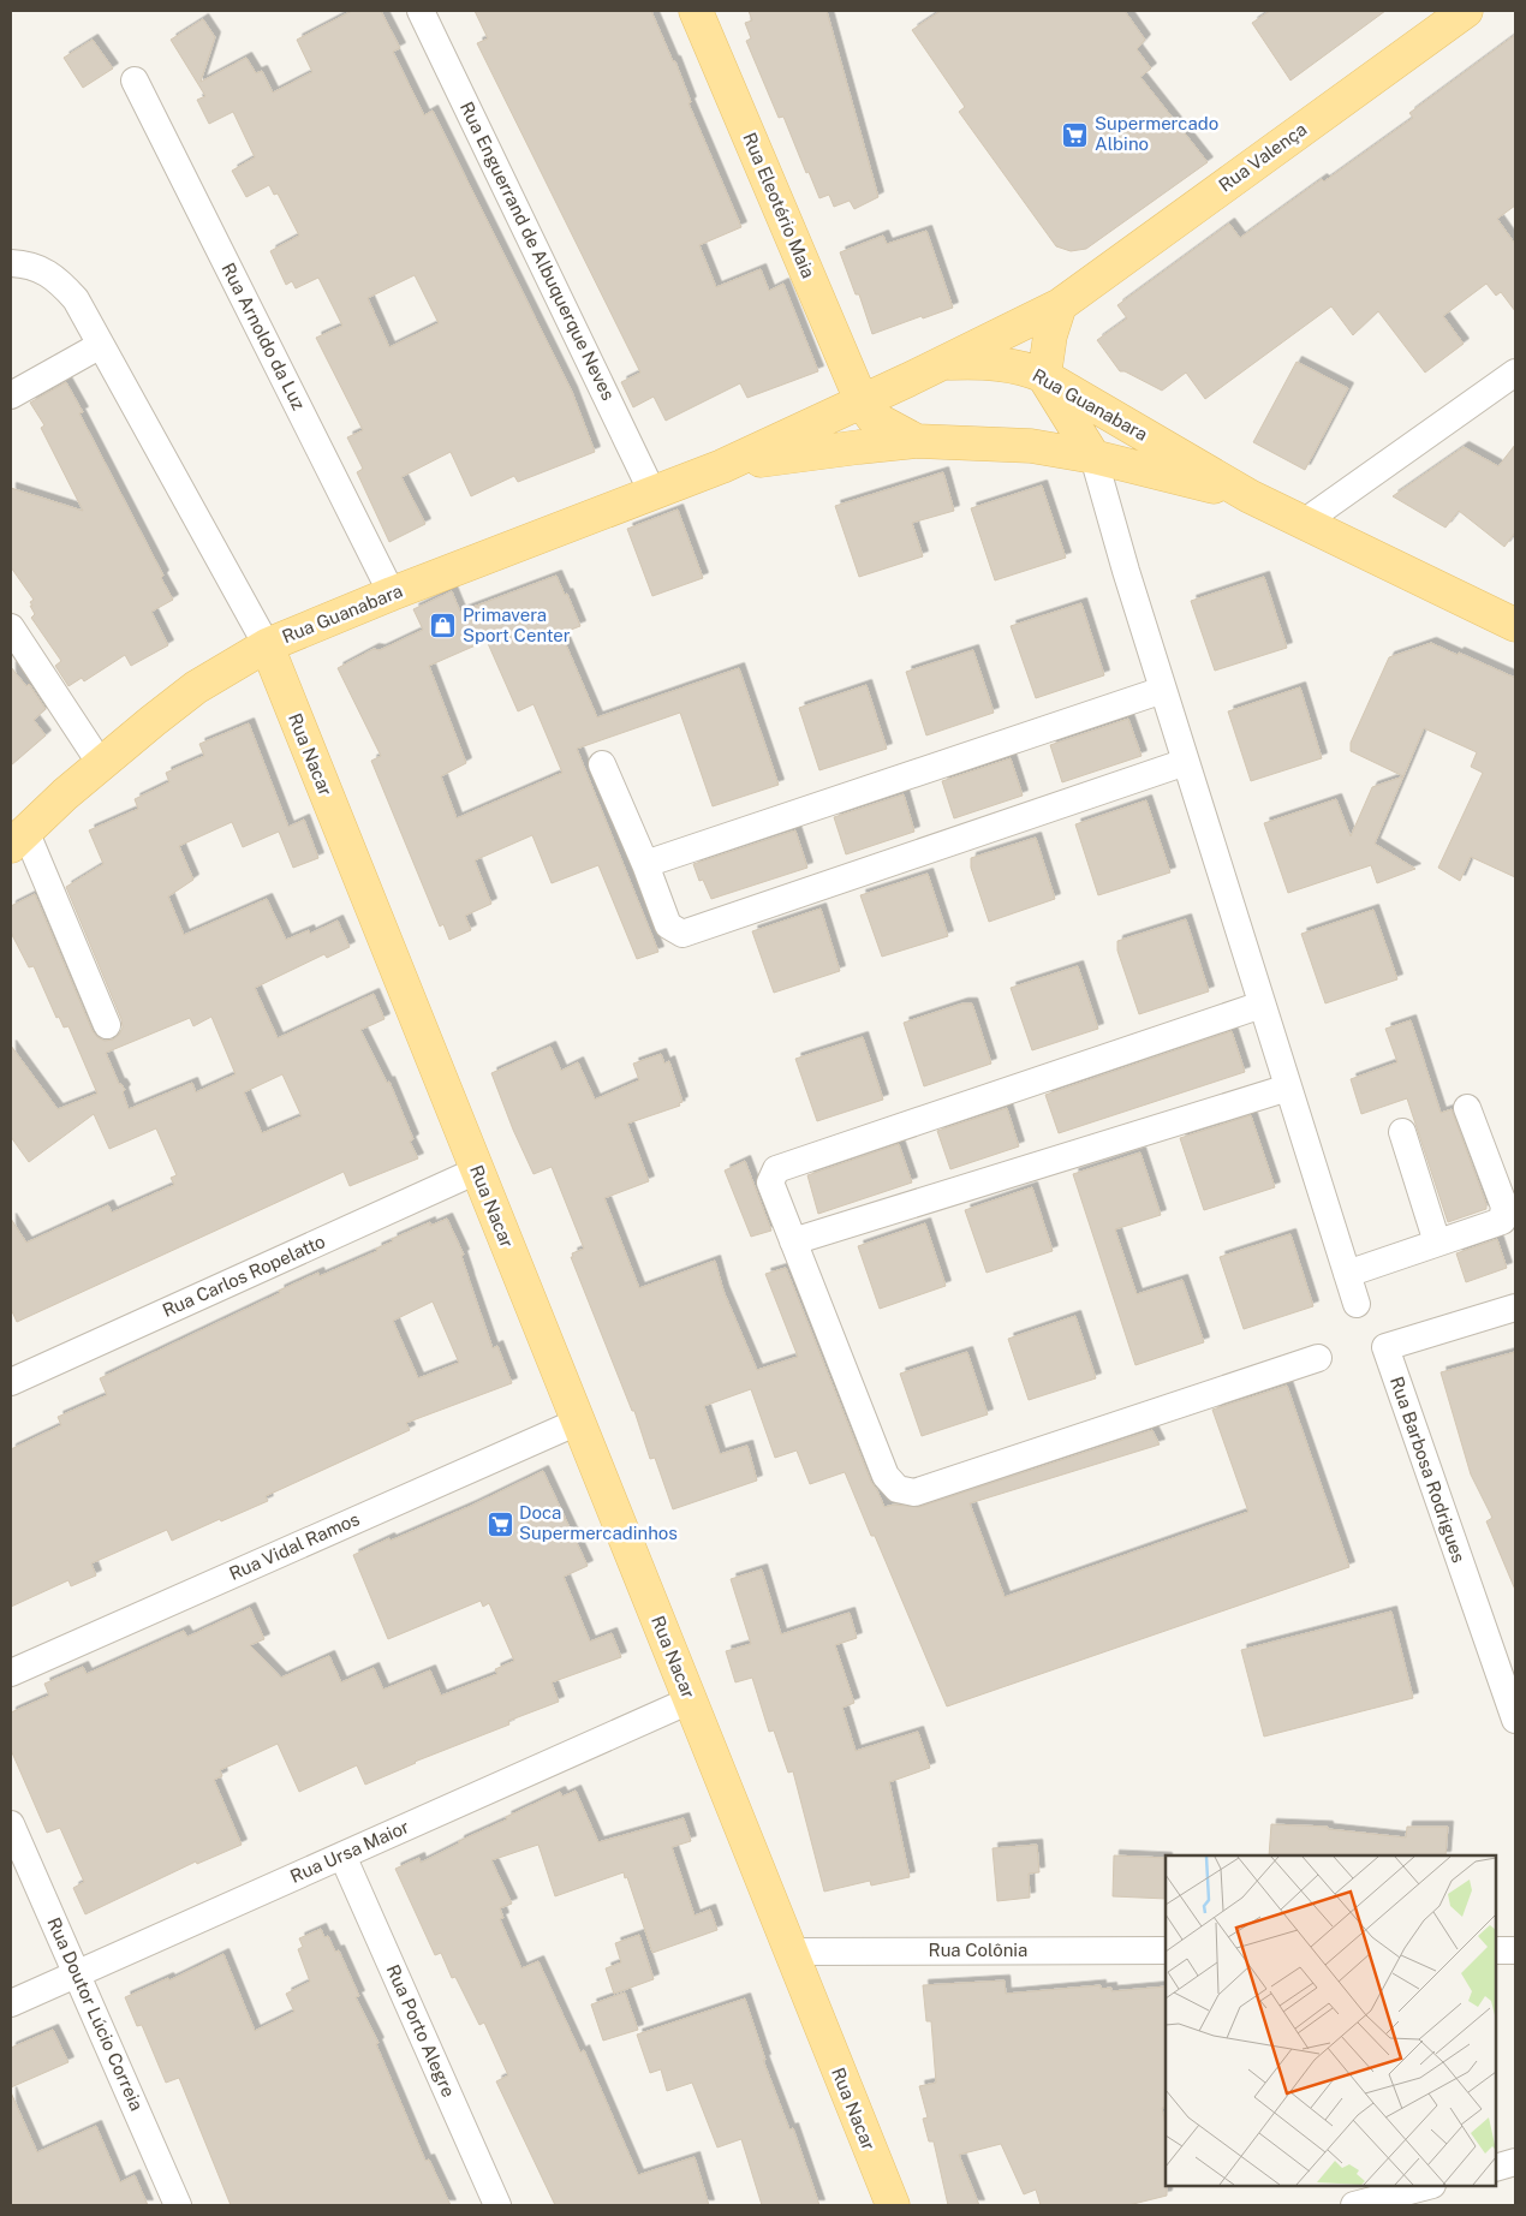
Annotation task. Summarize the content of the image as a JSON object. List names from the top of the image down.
{
  "streets": {
    "main road": [
      "Rua Valença",
      "Rua Eleotério Maia",
      "Rua Guanabara",
      "Rua Nacar"
    ],
    "street": [
      "Rua Enguerrand de Albuquerque Neves",
      "Rua Arnoldo da Luz",
      "Rua Carlos Ropelatto",
      "Rua Barbosa Rodrigues",
      "Rua Vidal Ramos",
      "Rua Ursa Maior",
      "Rua Colônia",
      "Rua Doutor Lúcio Correia",
      "Rua Porto Alegre"
    ]
  },
  "crossings": [
    ["Rua Valença", "Rua Guanabara"],
    ["Rua Eleotério Maia", "Rua Guanabara"],
    ["Rua Enguerrand de Albuquerque Neves", "Rua Guanabara"],
    ["Rua Arnoldo da Luz", "Rua Guanabara"],
    ["Rua Guanabara", "Rua Nacar"],
    ["Rua Nacar", "Rua Carlos Ropelatto"],
    ["Rua Nacar", "Rua Vidal Ramos"],
    ["Rua Nacar", "Rua Ursa Maior"],
    ["Rua Nacar", "Rua Colônia"],
    ["Rua Ursa Maior", "Rua Doutor Lúcio Correia"],
    ["Rua Ursa Maior", "Rua Porto Alegre"]
  ],
  "places": {
    "supermarket": ["Supermercado Albino", "Doca Supermercadinhos"],
    "shop": ["Primavera Sport Center"]
  }
}
